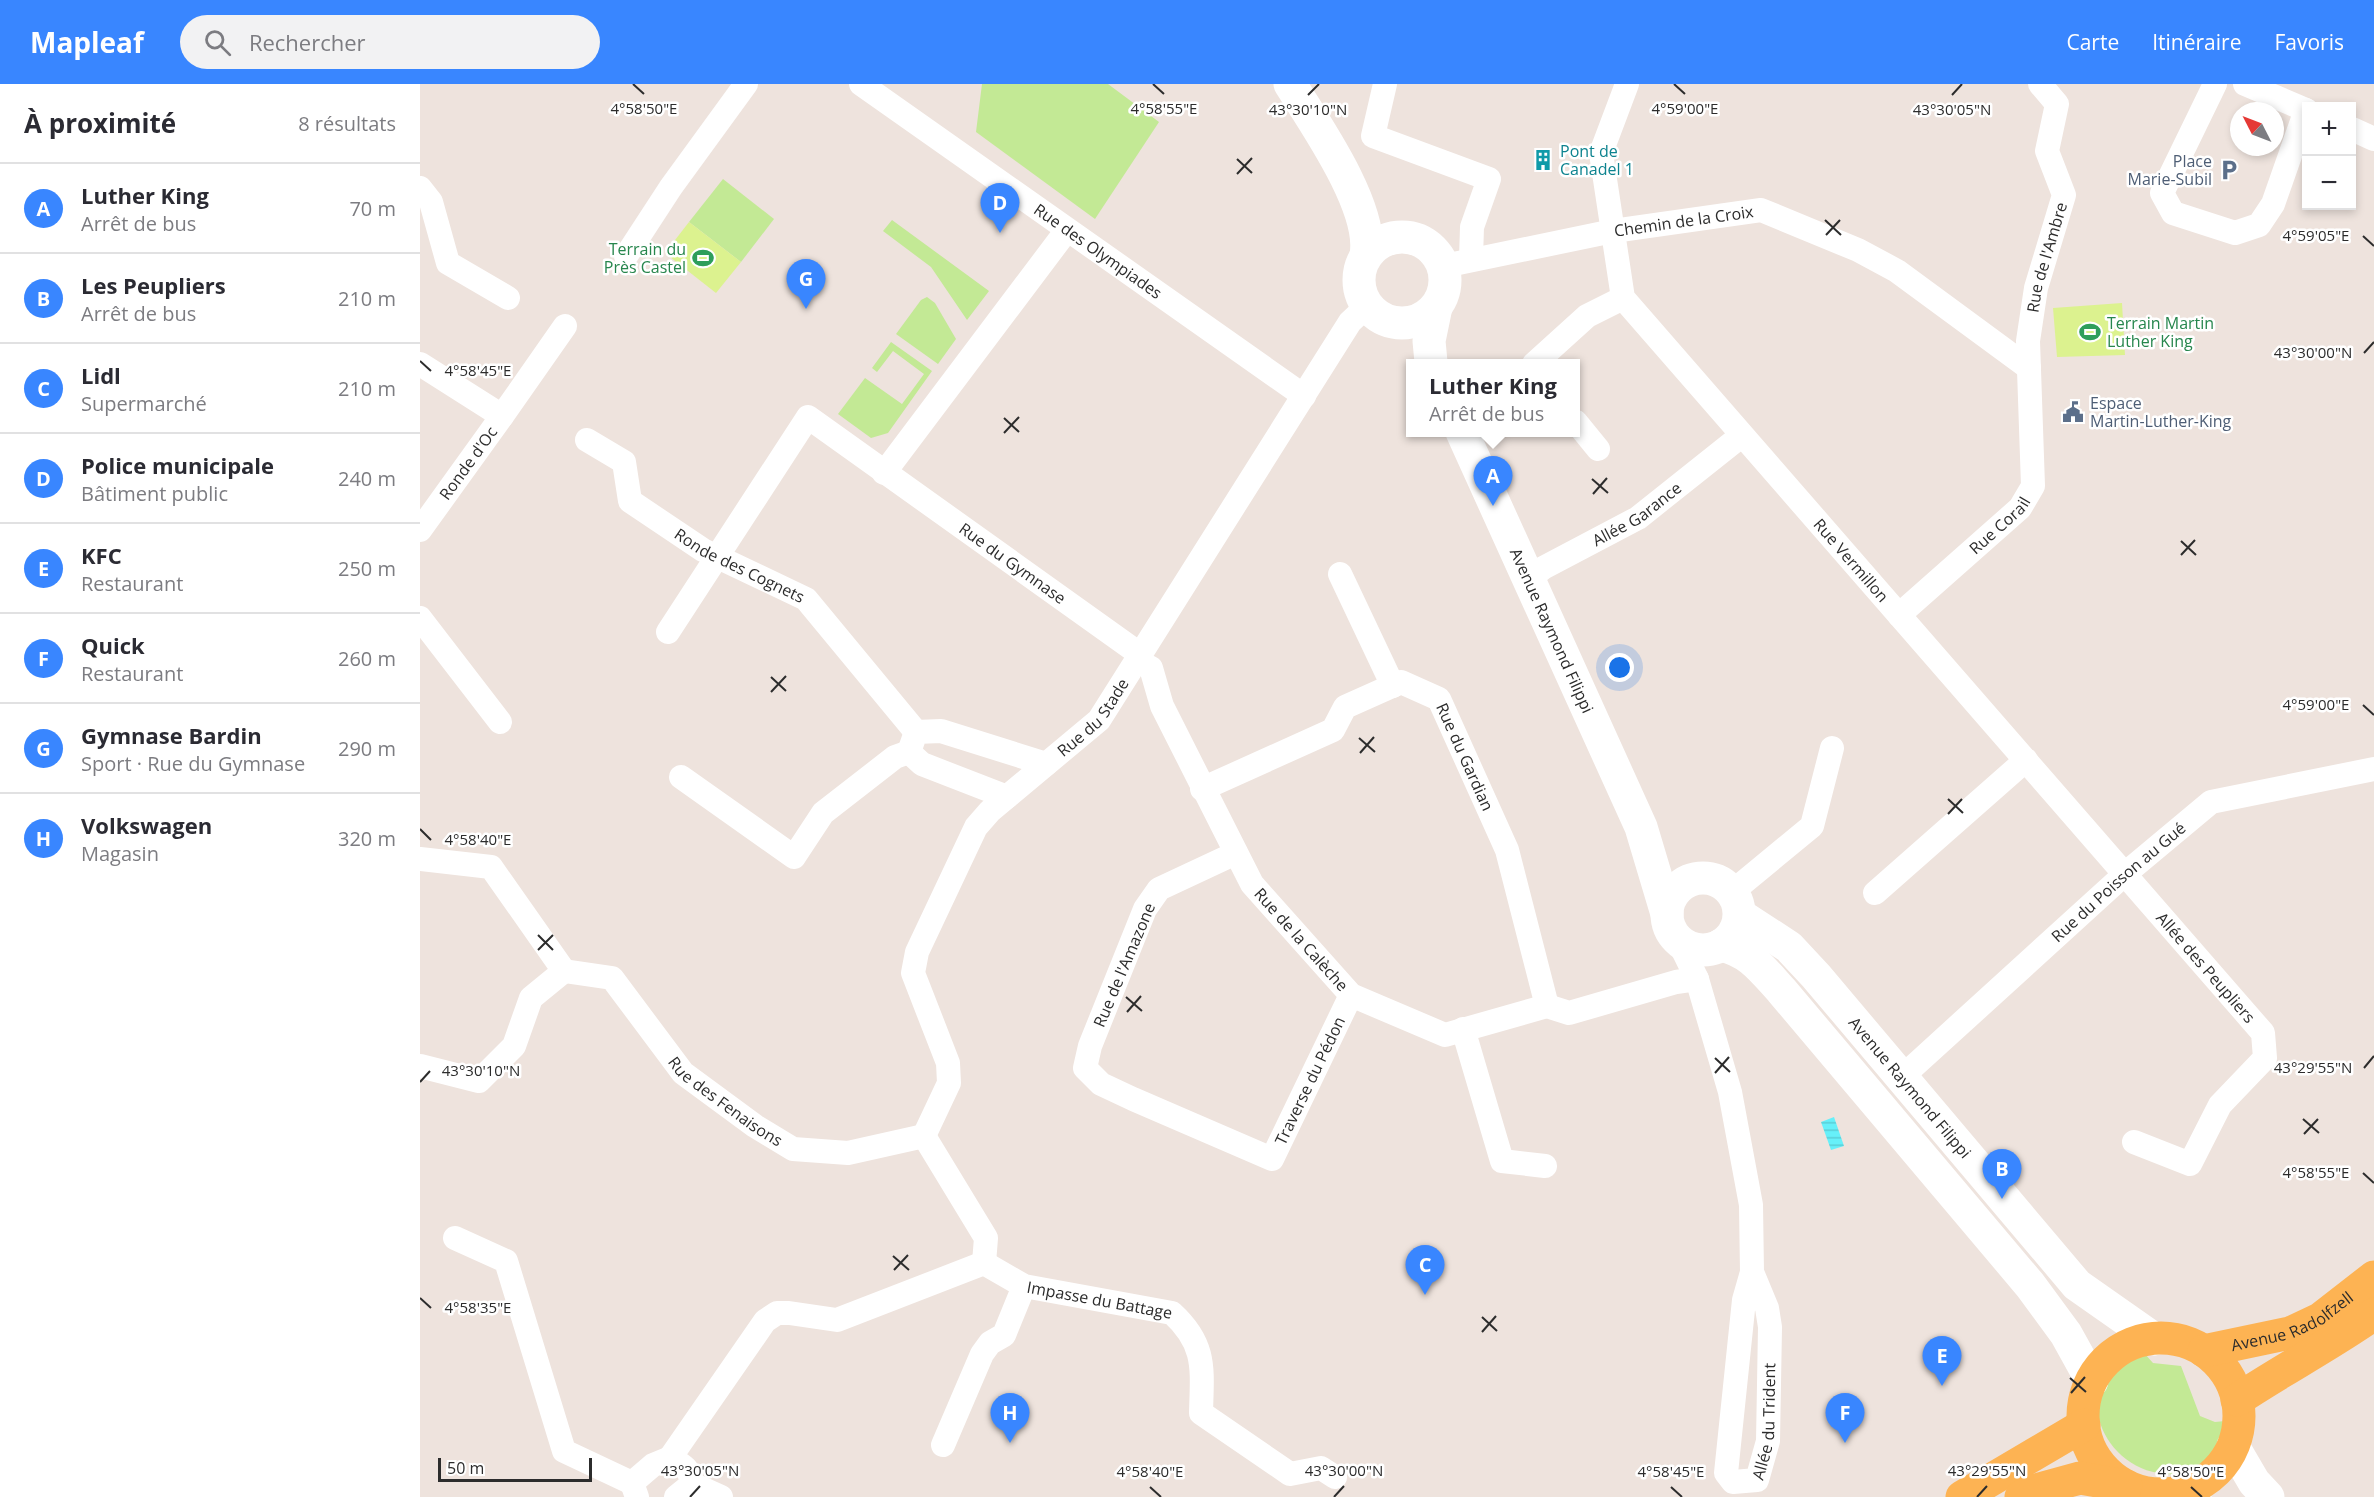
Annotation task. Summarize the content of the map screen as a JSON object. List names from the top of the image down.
{
  "streets": {
    "main road": ["Avenue Raymond Filippi", "Avenue Radolfzell"],
    "street": [
      "Chemin de la Croix",
      "Rue des Olympiades",
      "Rue de l'Ambre",
      "Ronde d'Oc",
      "Allée Garance",
      "Rue Corail",
      "Rue Vermillon",
      "Rue du Gymnase",
      "Ronde des Cognets",
      "Rue du Stade",
      "Rue du Gardian",
      "Rue du Poisson au Gué",
      "Rue de la Calèche",
      "Rue de l'Amazone",
      "Allée des Peupliers",
      "Traverse du Pédon",
      "Rue des Fenaisons",
      "Impasse du Battage",
      "Allée du Trident"
    ]
  },
  "crossings": [
    ["Chemin de la Croix", "Rue de l'Ambre"],
    ["Chemin de la Croix", "Rue Corail"],
    ["Chemin de la Croix", "Rue du Stade"],
    ["Rue des Olympiades", "Rue du Stade"],
    ["Rue de l'Ambre", "Rue Corail"],
    ["Allée Garance", "Rue Vermillon"],
    ["Allée Garance", "Avenue Raymond Filippi"],
    ["Rue Corail", "Rue Vermillon"],
    ["Rue Vermillon", "Rue du Poisson au Gué"],
    ["Rue Vermillon", "Allée des Peupliers"],
    ["Rue du Gymnase", "Ronde des Cognets"],
    ["Rue du Gymnase", "Rue du Stade"],
    ["Rue du Gymnase", "Rue de la Calèche"],
    ["Ronde des Cognets", "Rue du Stade"],
    ["Avenue Raymond Filippi", "Rue du Poisson au Gué"],
    ["Avenue Raymond Filippi", "Avenue Radolfzell"],
    ["Avenue Raymond Filippi", "Allée du Trident"],
    ["Rue du Stade", "Rue de la Calèche"],
    ["Rue du Stade", "Rue des Fenaisons"],
    ["Rue du Gardian", "Rue de la Calèche"],
    ["Rue du Poisson au Gué", "Allée des Peupliers"],
    ["Rue de la Calèche", "Rue de l'Amazone"],
    ["Rue de la Calèche", "Traverse du Pédon"],
    ["Rue de la Calèche", "Allée du Trident"],
    ["Rue de l'Amazone", "Traverse du Pédon"]
  ],
  "places": {
    "building": ["Pont de Canadel 1"],
    "parking": ["Place Marie-Subil"],
    "sports": ["Terrain du Près Castel", "Terrain Martin Luther King"],
    "public building": ["Espace Martin-Luther-King"]
  },
  "scale_bar": "50 m",
  "north": "top left",
  "page": {
    "header": "Mapleaf",
    "search": "Rechercher",
    "nav": ["Carte", "Itinéraire", "Favoris"],
    "heading": ["À proximité", "8 résultats"],
    "map_buttons": ["+", "−"],
    "list": [
      {
        "mark": "A",
        "name": "Luther King",
        "note": "Arrêt de bus",
        "value": "70 m"
      },
      {
        "mark": "B",
        "name": "Les Peupliers",
        "note": "Arrêt de bus",
        "value": "210 m"
      },
      {
        "mark": "C",
        "name": "Lidl",
        "note": "Supermarché",
        "value": "210 m"
      },
      {
        "mark": "D",
        "name": "Police municipale",
        "note": "Bâtiment public",
        "value": "240 m"
      },
      {
        "mark": "E",
        "name": "KFC",
        "note": "Restaurant",
        "value": "250 m"
      },
      {
        "mark": "F",
        "name": "Quick",
        "note": "Restaurant",
        "value": "260 m"
      },
      {
        "mark": "G",
        "name": "Gymnase Bardin",
        "note": "Sport · Rue du Gymnase",
        "value": "290 m"
      },
      {
        "mark": "H",
        "name": "Volkswagen",
        "note": "Magasin",
        "value": "320 m"
      }
    ],
    "pins": [
      "D",
      "G",
      "A",
      "B",
      "C",
      "E",
      "F",
      "H"
    ],
    "popup": ["Luther King", "Arrêt de bus"],
    "scale": "50 m"
  },
  "coordinates": [
    "4°58'50\"E",
    "4°58'55\"E",
    "4°59'00\"E",
    "43°30'10\"N",
    "43°30'05\"N",
    "4°59'05\"E",
    "43°30'00\"N",
    "4°58'45\"E",
    "4°58'40\"E",
    "43°29'55\"N",
    "4°58'35\"E"
  ]
}
